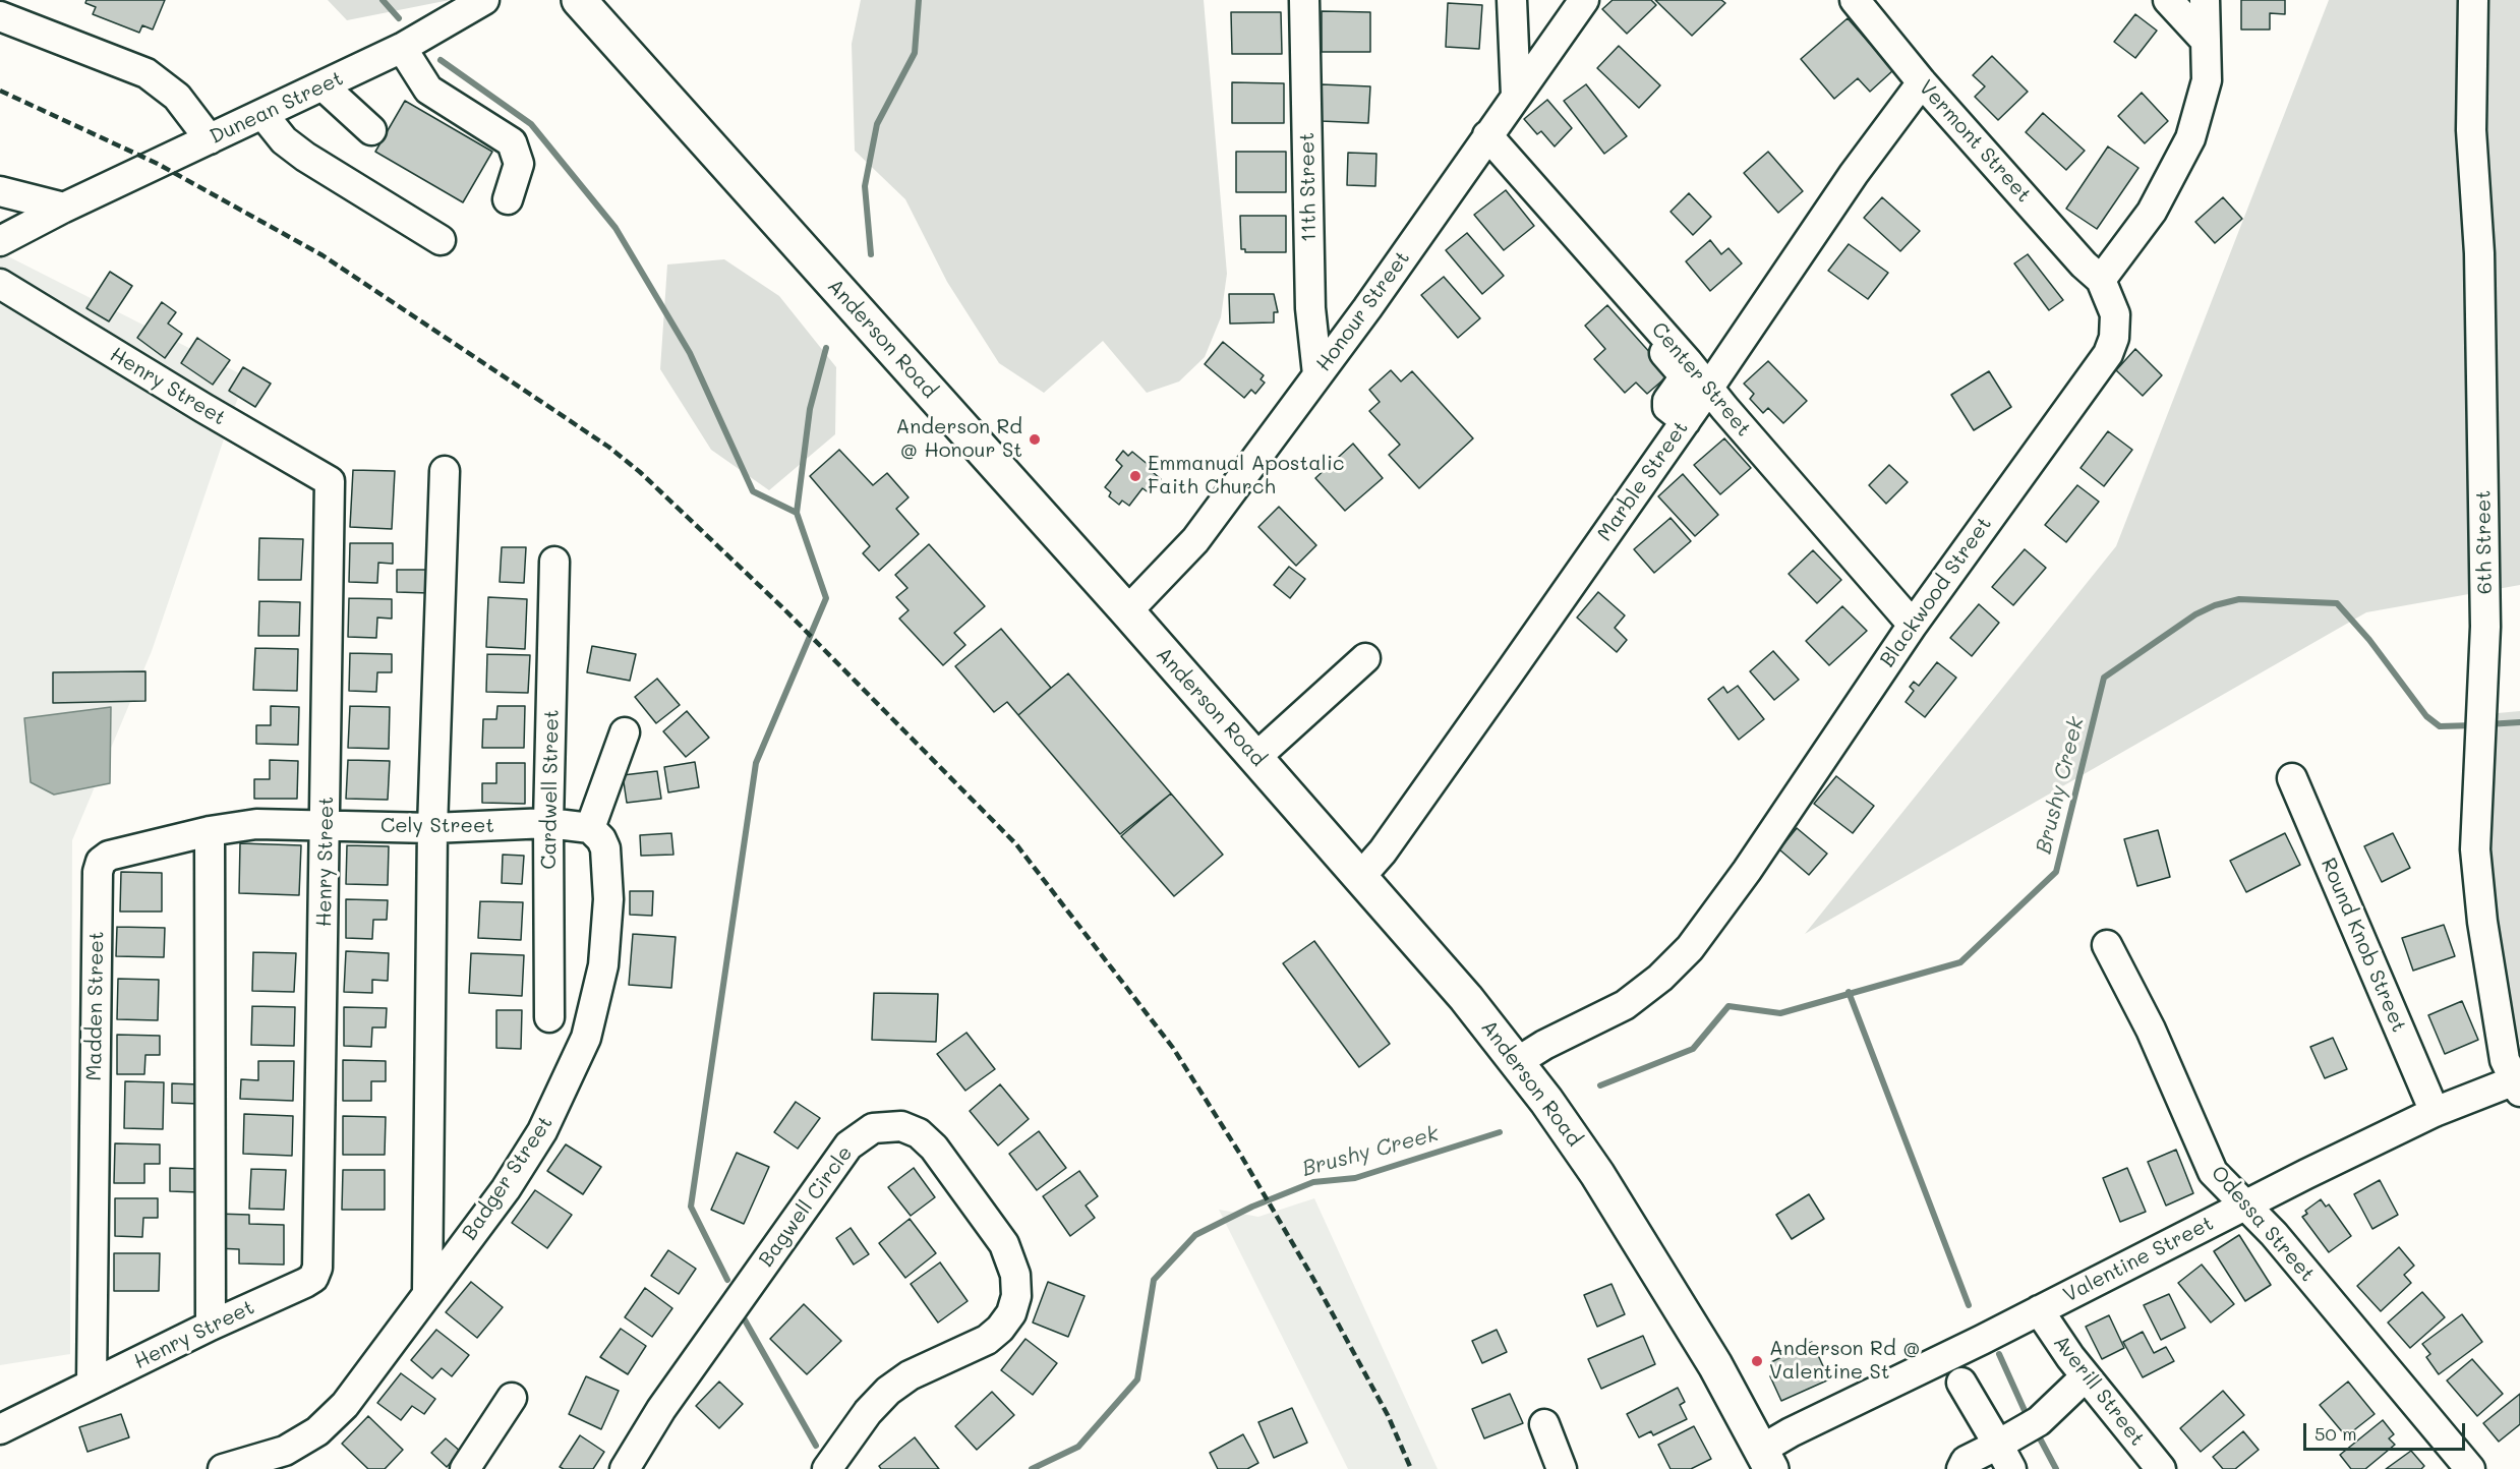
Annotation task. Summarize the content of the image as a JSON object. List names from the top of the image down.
{
  "streets": {
    "main road": ["Anderson Road"],
    "street": [
      "Dunean Street",
      "Vermont Street",
      "11th Street",
      "Honour Street",
      "Center Street",
      "Henry Street",
      "Marble Street",
      "6th Street",
      "Blackwood Street",
      "Cardwell Street",
      "Cely Street",
      "Round Knob Street",
      "Madden Street",
      "Badger Street",
      "Bagwell Circle",
      "Odessa Street",
      "Valentine Street",
      "Averill Street"
    ]
  },
  "crossings": [
    ["Vermont Street", "Marble Street"],
    ["Vermont Street", "Blackwood Street"],
    ["11th Street", "Honour Street"],
    ["Honour Street", "Anderson Road"],
    ["Honour Street", "Center Street"],
    ["Anderson Road", "Marble Street"],
    ["Anderson Road", "Blackwood Street"],
    ["Anderson Road", "Valentine Street"],
    ["Center Street", "Marble Street"],
    ["Center Street", "Blackwood Street"],
    ["Henry Street", "Cely Street"],
    ["Henry Street", "Madden Street"],
    ["6th Street", "Valentine Street"],
    ["Cardwell Street", "Cely Street"],
    ["Cely Street", "Madden Street"],
    ["Round Knob Street", "Valentine Street"],
    ["Odessa Street", "Valentine Street"],
    ["Valentine Street", "Averill Street"]
  ],
  "water": ["Brushy Creek"],
  "places": ["Anderson Rd @ Honour St", "Emmanual Apostalic Faith Church", "Anderson Rd @ Valentine St"],
  "scale_bar": "50 m"
}
